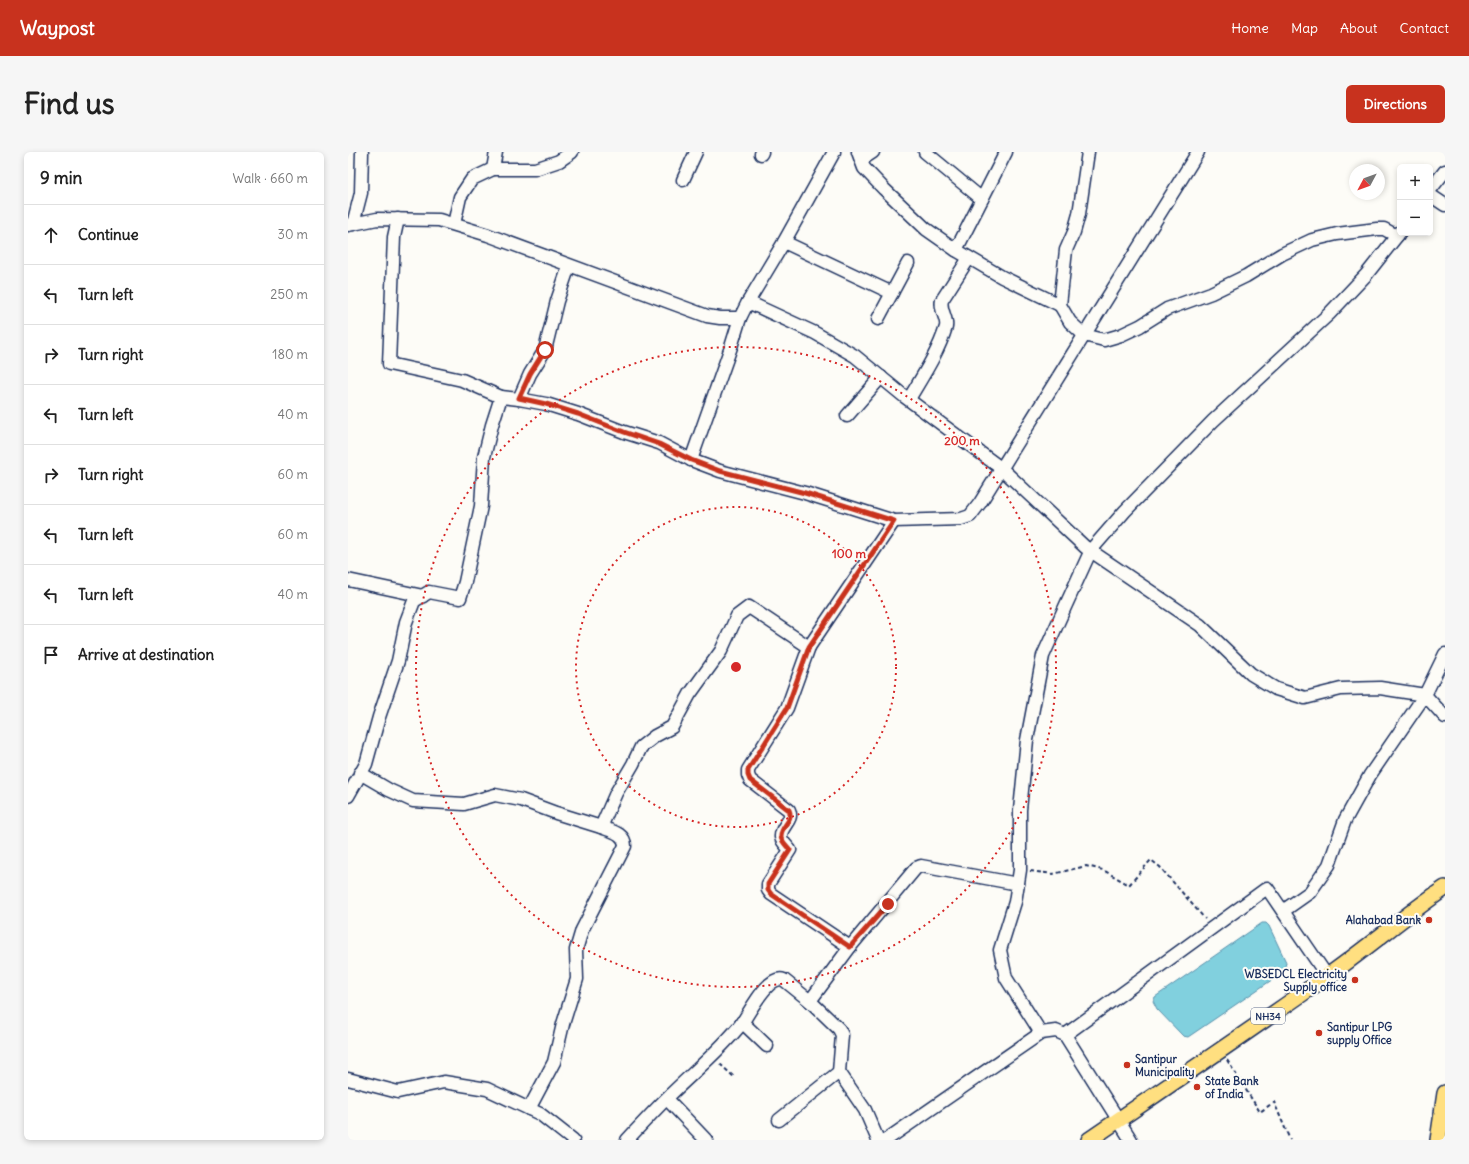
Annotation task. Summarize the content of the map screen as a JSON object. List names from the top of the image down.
{
  "streets": {
    "main road": ["NH34"]
  },
  "places": [
    "Alahabad Bank",
    "WBSEDCL Electricity Supply office",
    "Santipur LPG supply Office",
    "Santipur Municipality",
    "State Bank of India"
  ],
  "north": "bottom left",
  "page": {
    "header": "Waypost",
    "nav": [
      "Home",
      "Map",
      "About",
      "Contact"
    ],
    "buttons": "Directions",
    "title": "Find us",
    "heading": ["9 min", "Walk · 660 m"],
    "map_buttons": ["+", "−"],
    "list": [
      ["Continue", "30 m"],
      ["Turn left", "250 m"],
      ["Turn right", "180 m"],
      ["Turn left", "40 m"],
      ["Turn right", "60 m"],
      ["Turn left", "60 m"],
      ["Turn left", "40 m"],
      "Arrive at destination"
    ]
  },
  "rings": ["200 m", "100 m"]
}
